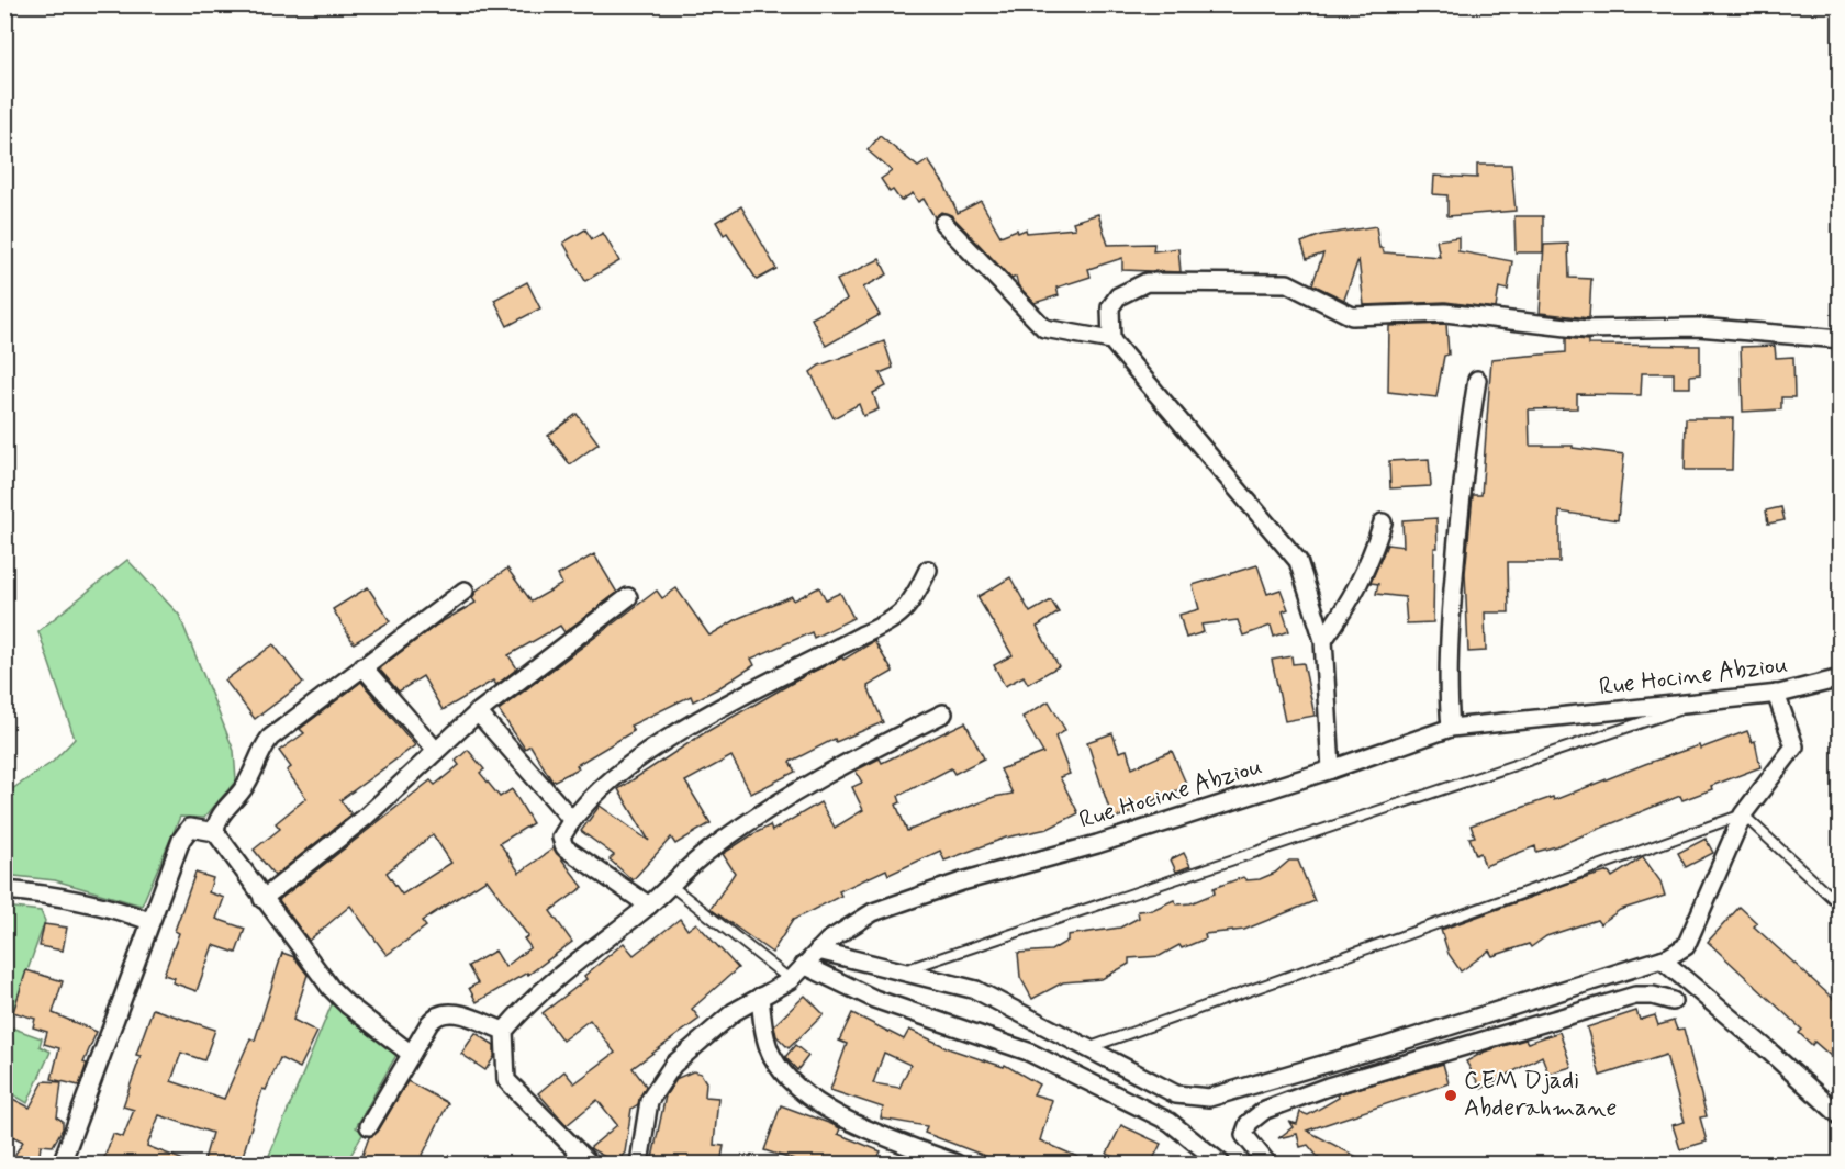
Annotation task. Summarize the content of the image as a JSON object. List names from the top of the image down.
{
  "streets": {
    "street": ["Rue Hocine Abziou"]
  },
  "places": ["CEM Djadi Abderahmane"]
}
